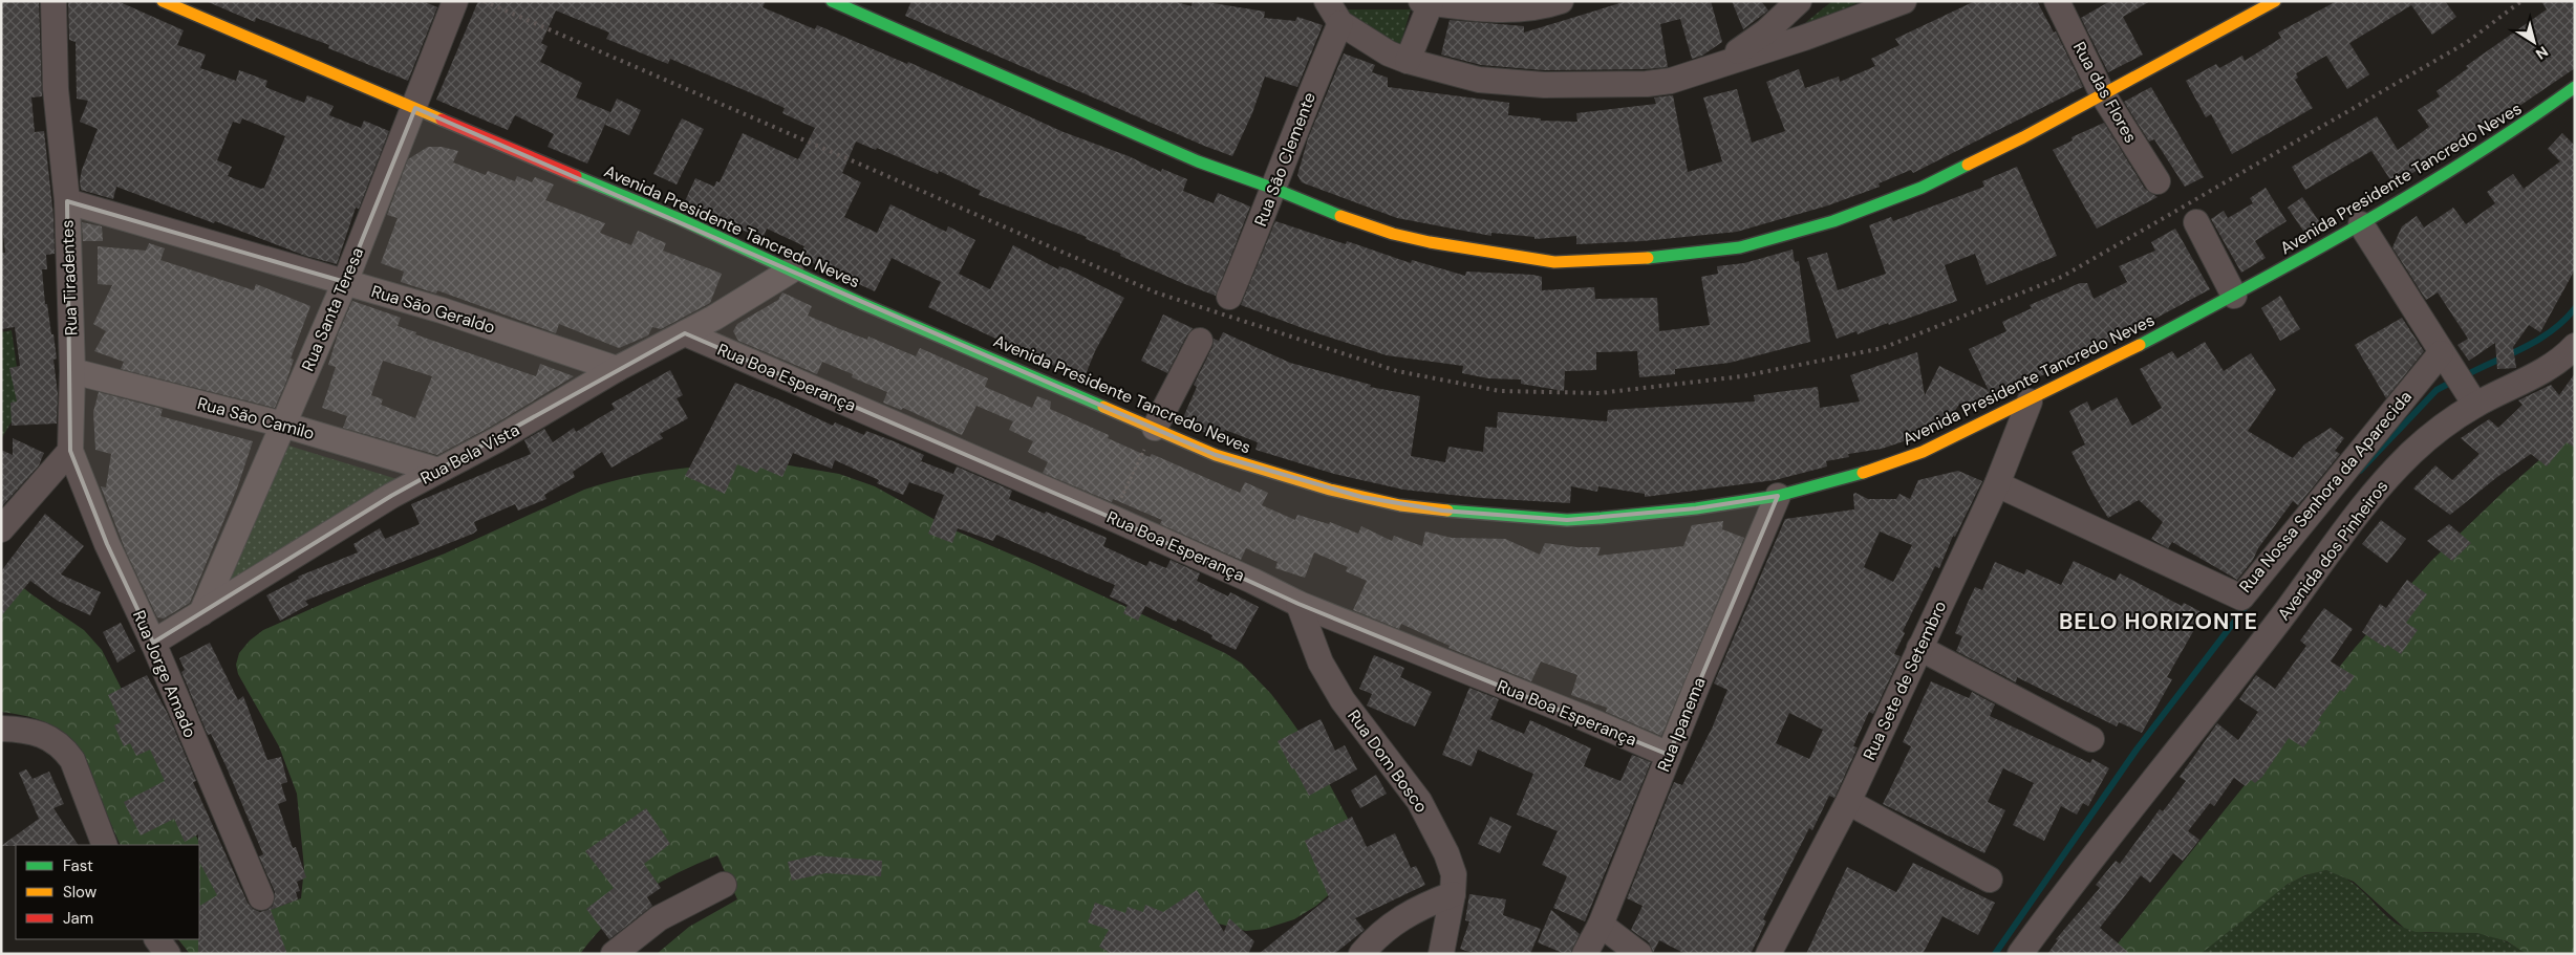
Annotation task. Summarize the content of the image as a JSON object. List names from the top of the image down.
{
  "streets": {
    "street": [
      "Rua das Flores",
      "Rua São Clemente",
      "Avenida Presidente Tancredo Neves",
      "Rua Tiradentes",
      "Rua Santa Teresa",
      "Rua São Geraldo",
      "Rua Boa Esperança",
      "Rua São Camilo",
      "Rua Bela Vista",
      "Rua Nossa Senhora da Aparecida",
      "Avenida dos Pinheiros",
      "Rua Jorge Amado",
      "Rua Sete de Setembro",
      "Rua Ipanema",
      "Rua Dom Bosco"
    ]
  },
  "crossings": [
    ["Avenida Presidente Tancredo Neves", "Rua Santa Teresa"],
    ["Avenida Presidente Tancredo Neves", "Rua Bela Vista"],
    ["Avenida Presidente Tancredo Neves", "Rua Sete de Setembro"],
    ["Avenida Presidente Tancredo Neves", "Rua Ipanema"],
    ["Rua Tiradentes", "Rua São Geraldo"],
    ["Rua Tiradentes", "Rua São Camilo"],
    ["Rua Tiradentes", "Rua Jorge Amado"],
    ["Rua Santa Teresa", "Rua São Geraldo"],
    ["Rua Santa Teresa", "Rua São Camilo"],
    ["Rua Santa Teresa", "Rua Bela Vista"],
    ["Rua São Geraldo", "Rua Bela Vista"],
    ["Rua Boa Esperança", "Rua Bela Vista"],
    ["Rua Boa Esperança", "Rua Ipanema"],
    ["Rua Boa Esperança", "Rua Dom Bosco"],
    ["Rua São Camilo", "Rua Bela Vista"],
    ["Rua Bela Vista", "Rua Jorge Amado"],
    ["Rua Nossa Senhora da Aparecida", "Rua Sete de Setembro"]
  ],
  "districts": ["BELO HORIZONTE"],
  "legend": ["Fast", "Slow", "Jam"],
  "north": "bottom right"
}
